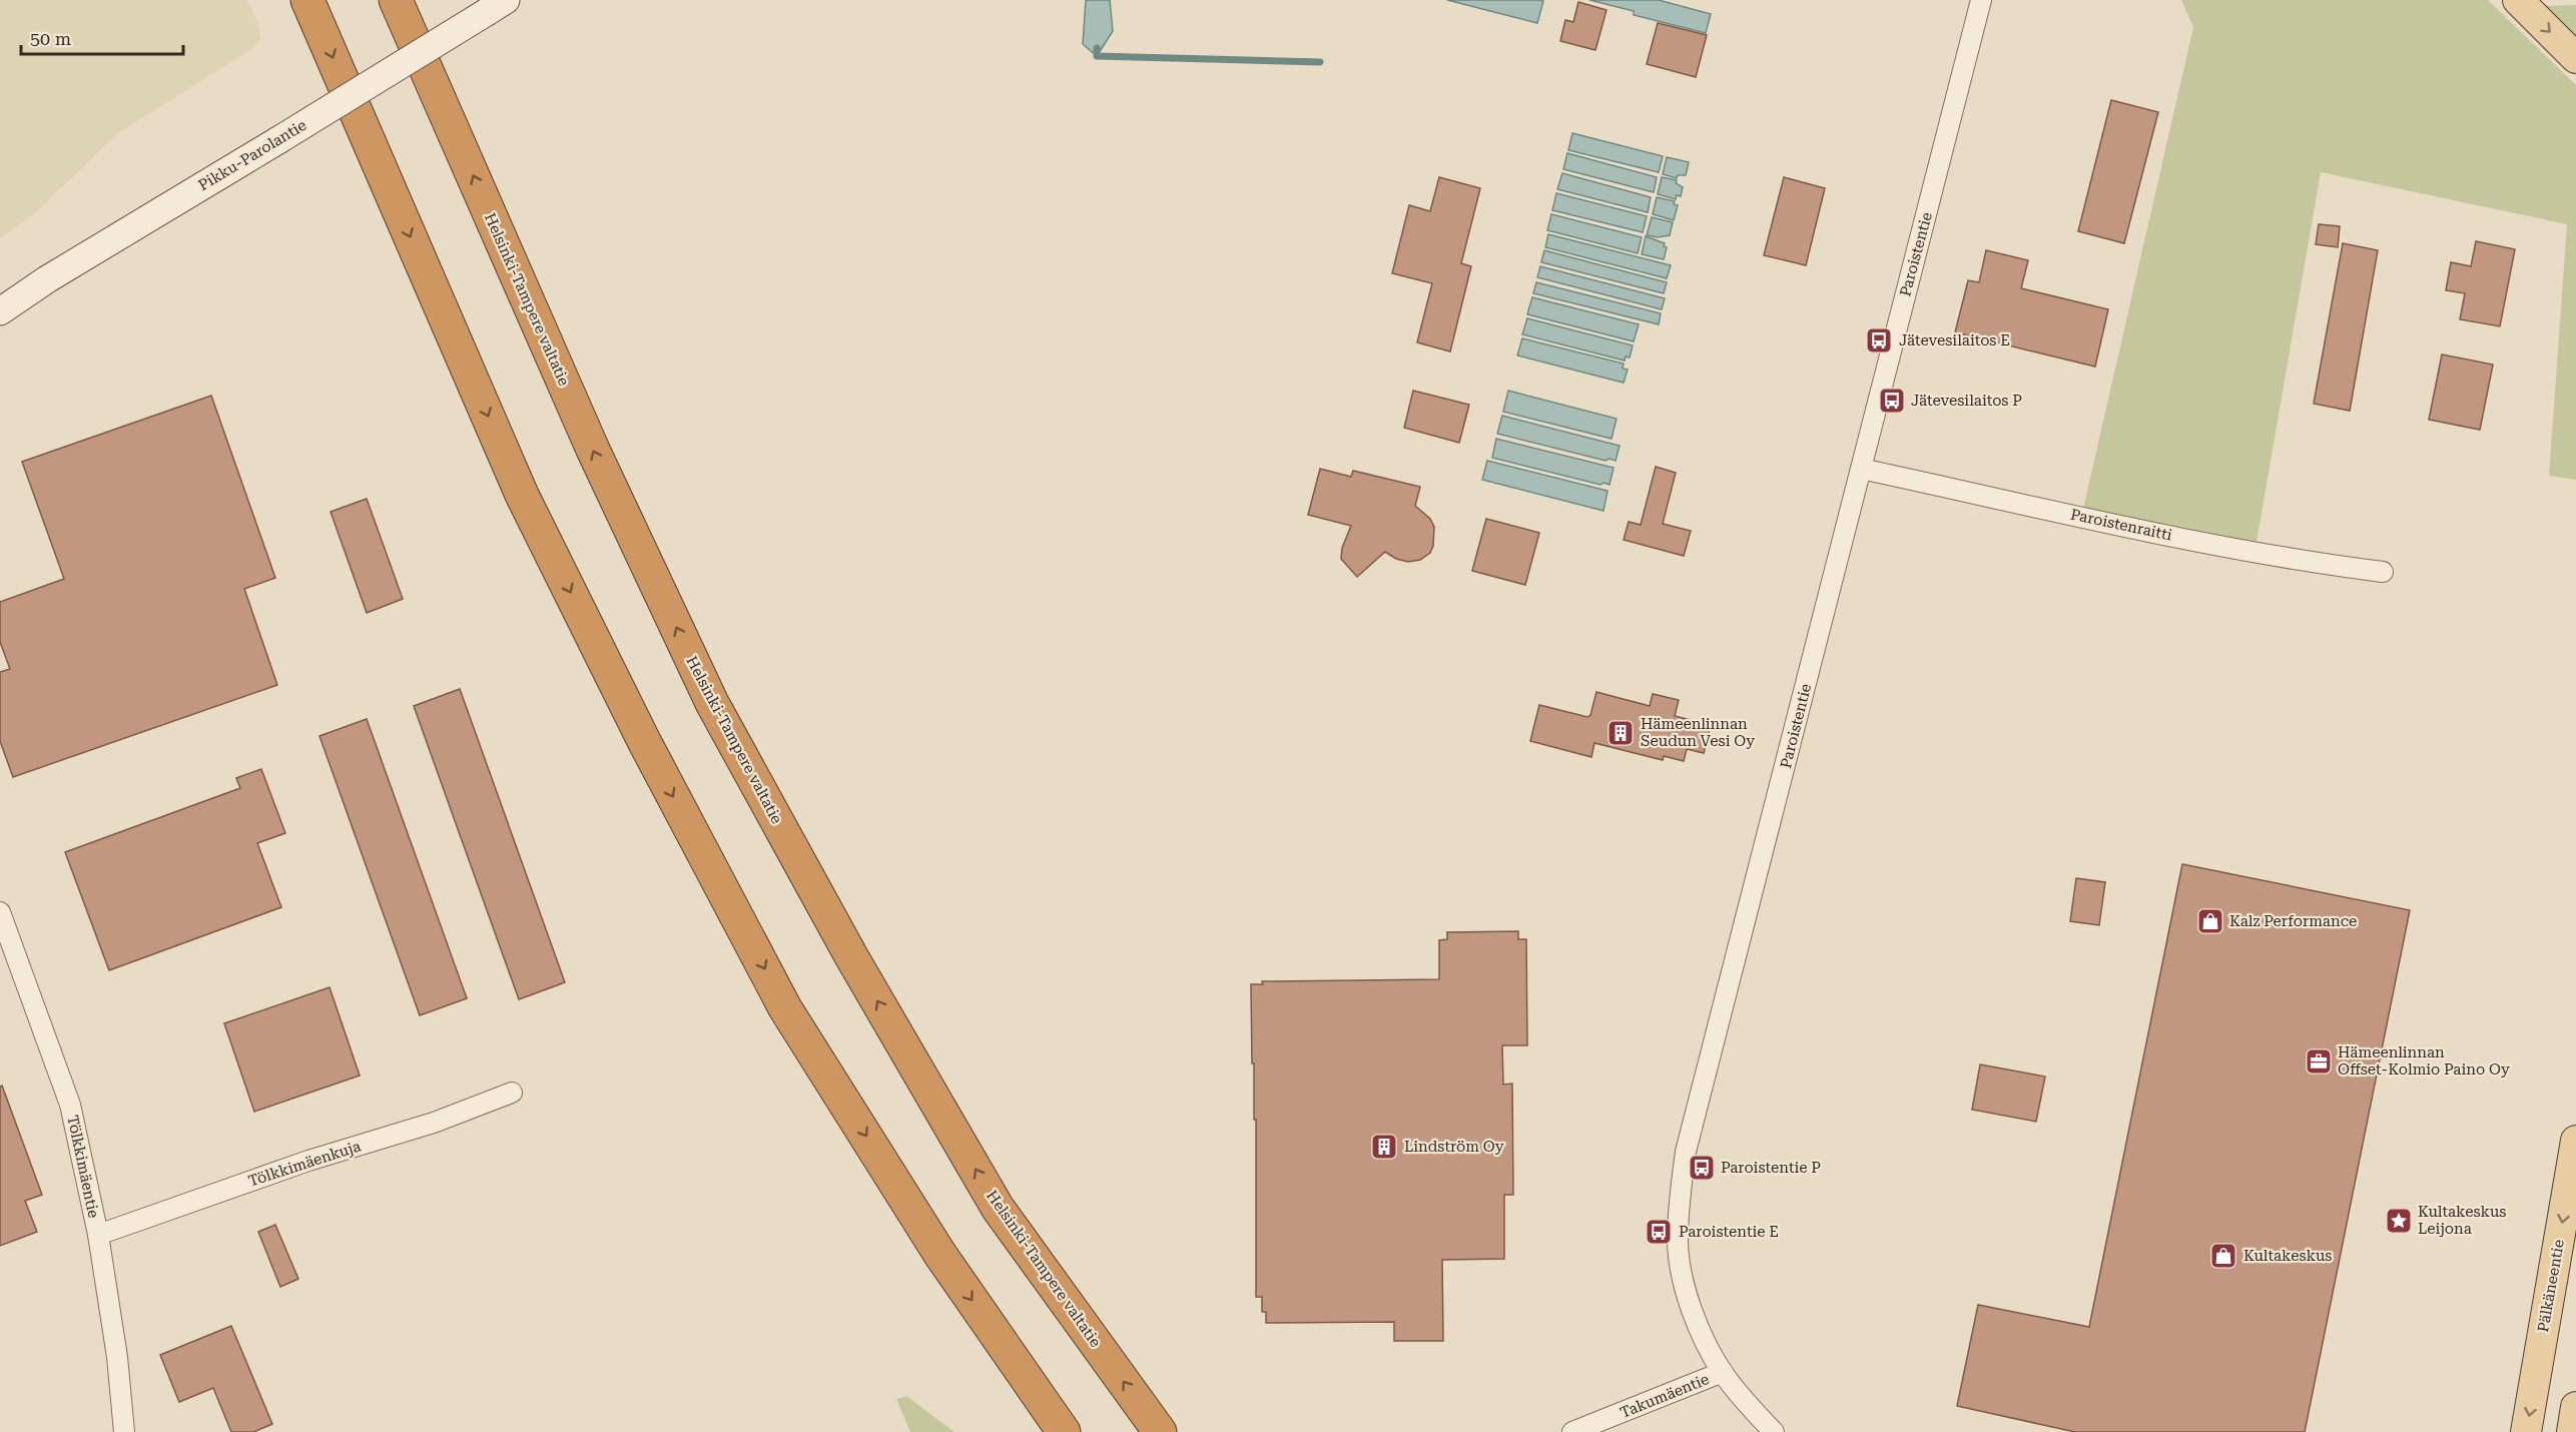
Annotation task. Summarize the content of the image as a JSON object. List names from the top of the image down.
{
  "streets": {
    "highway": ["Helsinki-Tampere valtatie"],
    "main road": ["Pikku-Parolantie", "Pälkäneentie"],
    "street": [
      "Paroistentie",
      "Paroistenraitti",
      "Tölkkimäenkuja",
      "Tölkkimäentie",
      "Takumäentie"
    ]
  },
  "crossings": [
    ["Paroistentie", "Paroistenraitti"],
    ["Paroistentie", "Takumäentie"],
    ["Tölkkimäenkuja", "Tölkkimäentie"]
  ],
  "one_way": ["Pälkäneentie"],
  "places": {
    "bus stop": [
      "Jätevesilaitos E",
      "Jätevesilaitos P",
      "Paroistentie P",
      "Paroistentie E"
    ],
    "building": ["Hämeenlinnan Seudun Vesi Oy", "Lindström Oy"],
    "shop": ["Kalz Performance", "Kultakeskus"],
    "office": ["Hämeenlinnan Offset-Kolmio Paino Oy"],
    "place": ["Kultakeskus Leijona"]
  },
  "scale_bar": "50 m"
}
